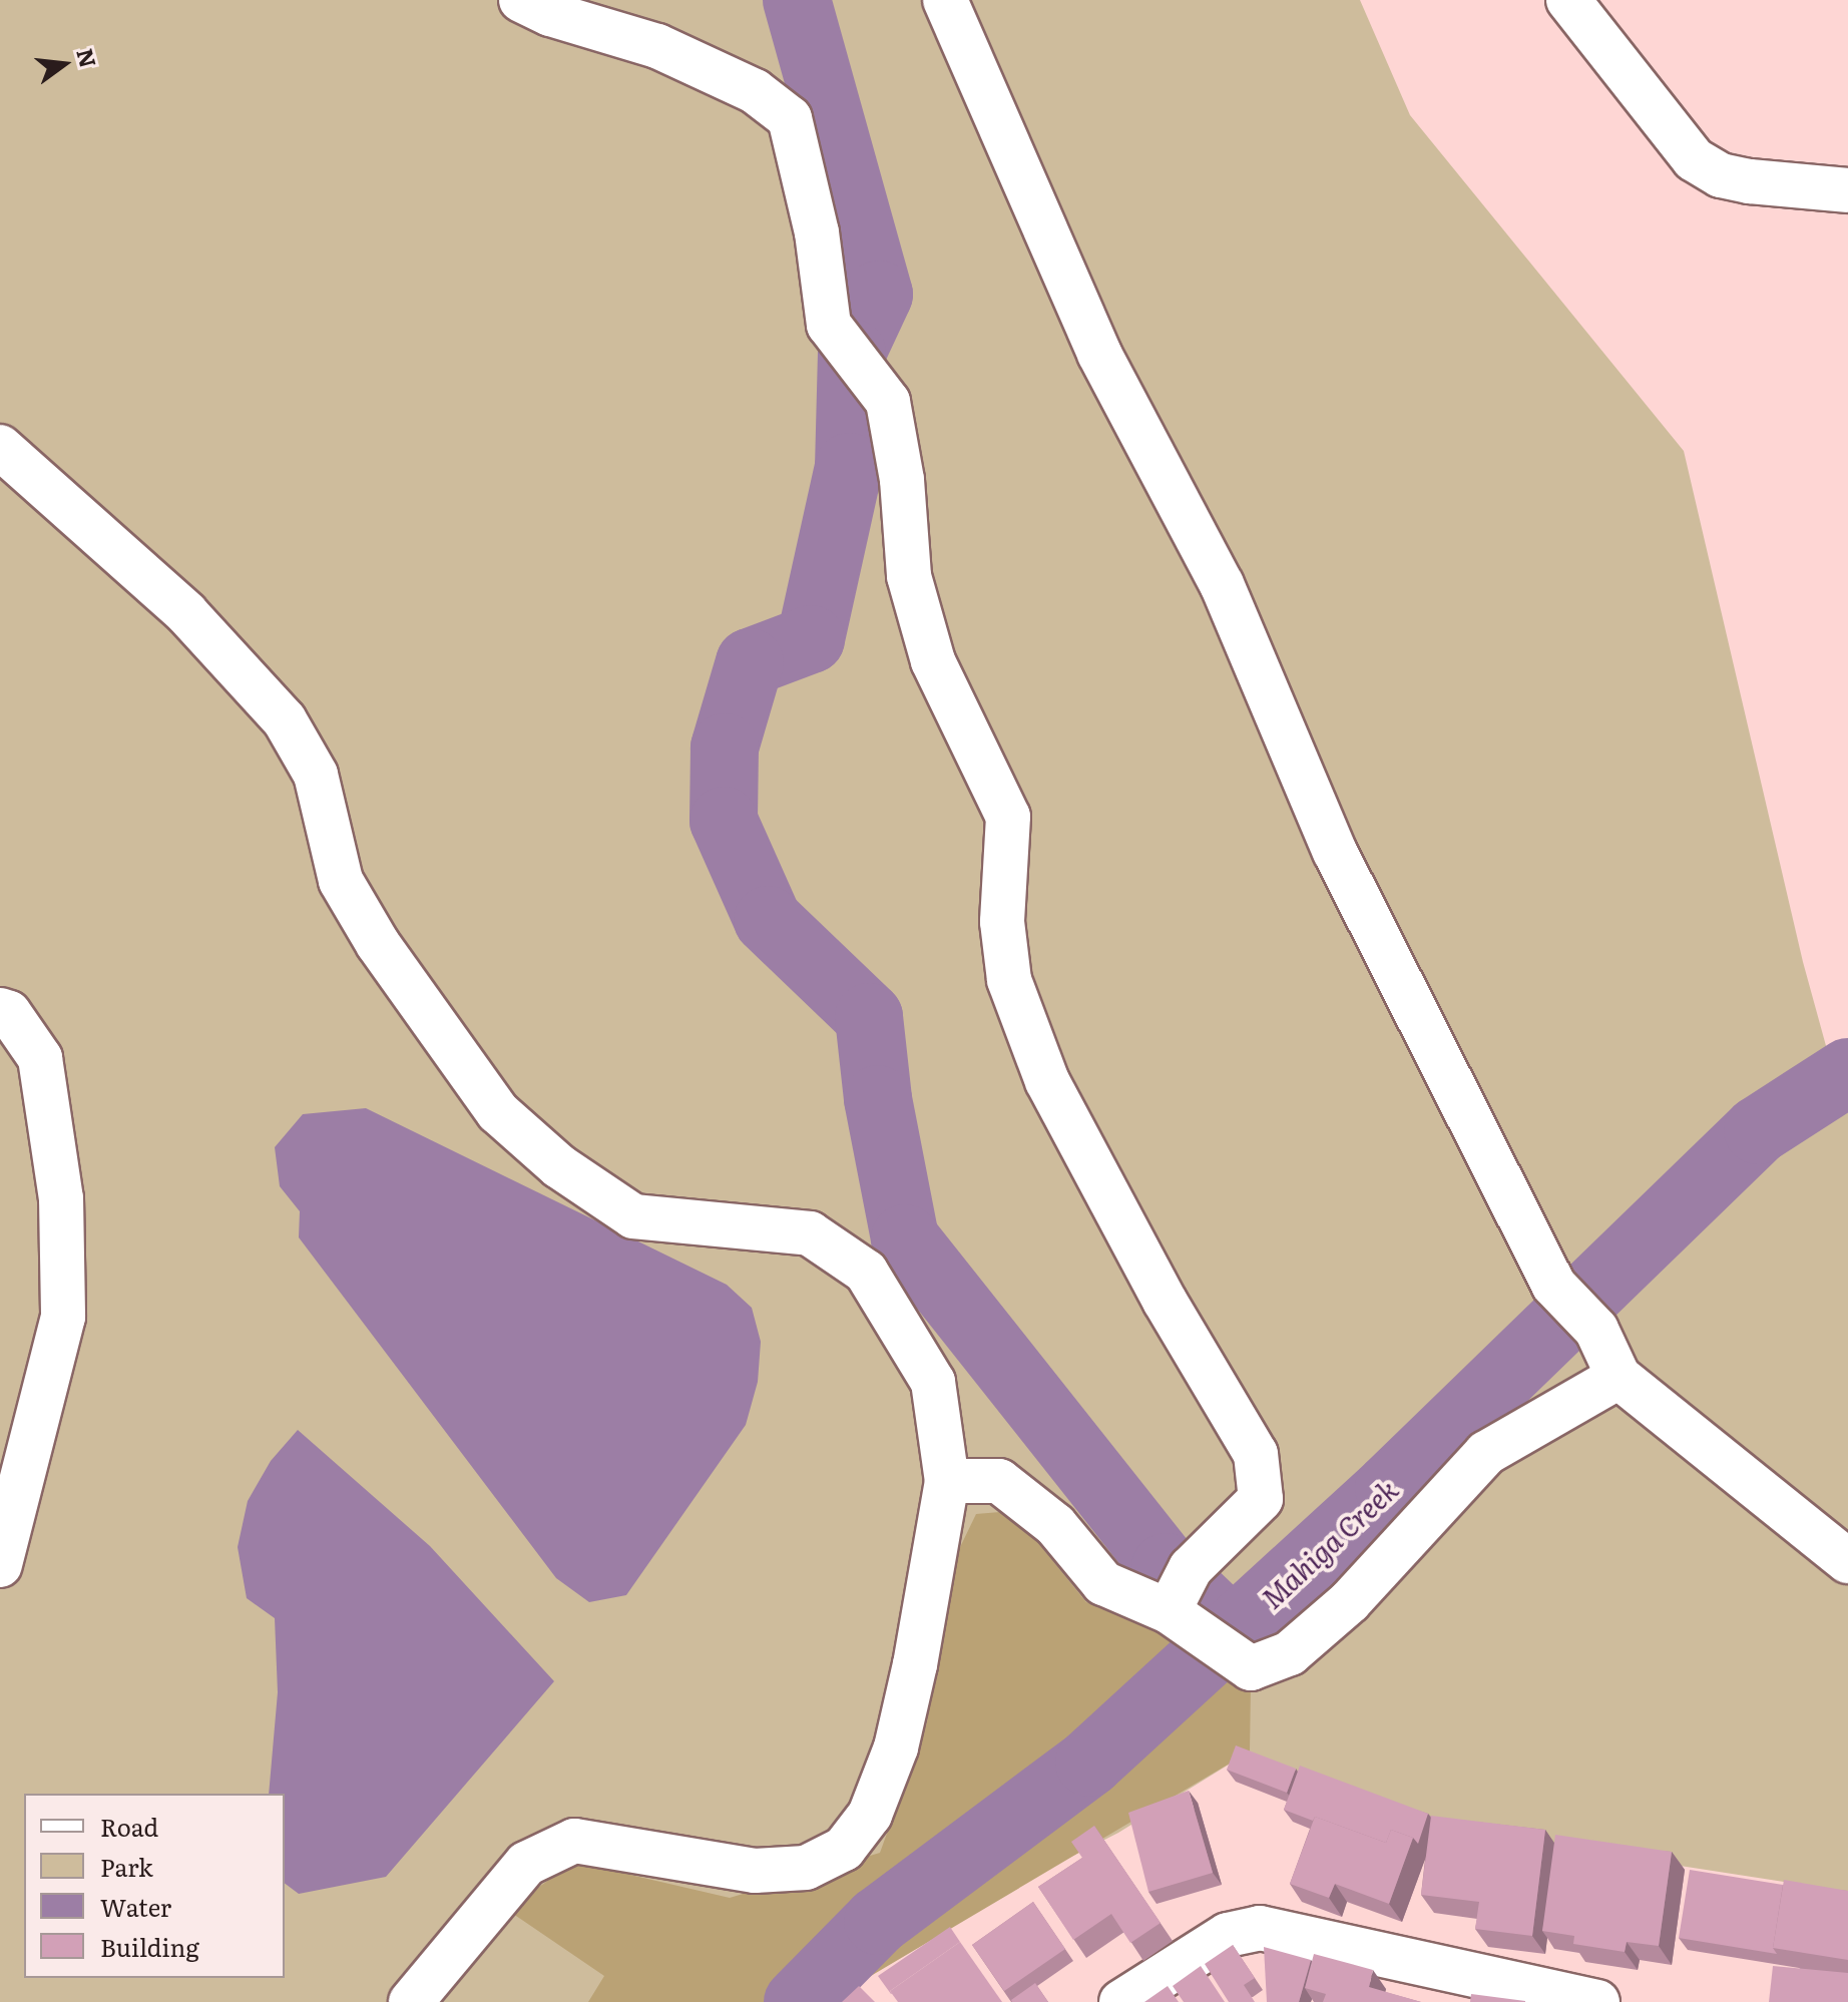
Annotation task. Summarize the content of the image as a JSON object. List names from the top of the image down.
{
  "water": ["Mahiga Creek"],
  "legend": [
    "Road",
    "Park",
    "Water",
    "Building"
  ],
  "north": "right"
}
